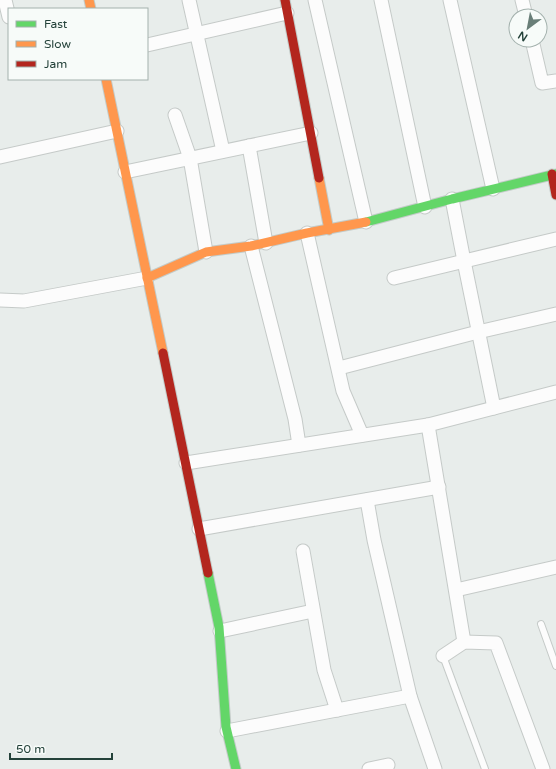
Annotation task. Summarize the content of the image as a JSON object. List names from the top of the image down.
{
  "legend": ["Fast", "Slow", "Jam"],
  "scale_bar": "50 m",
  "north": "bottom left"
}
